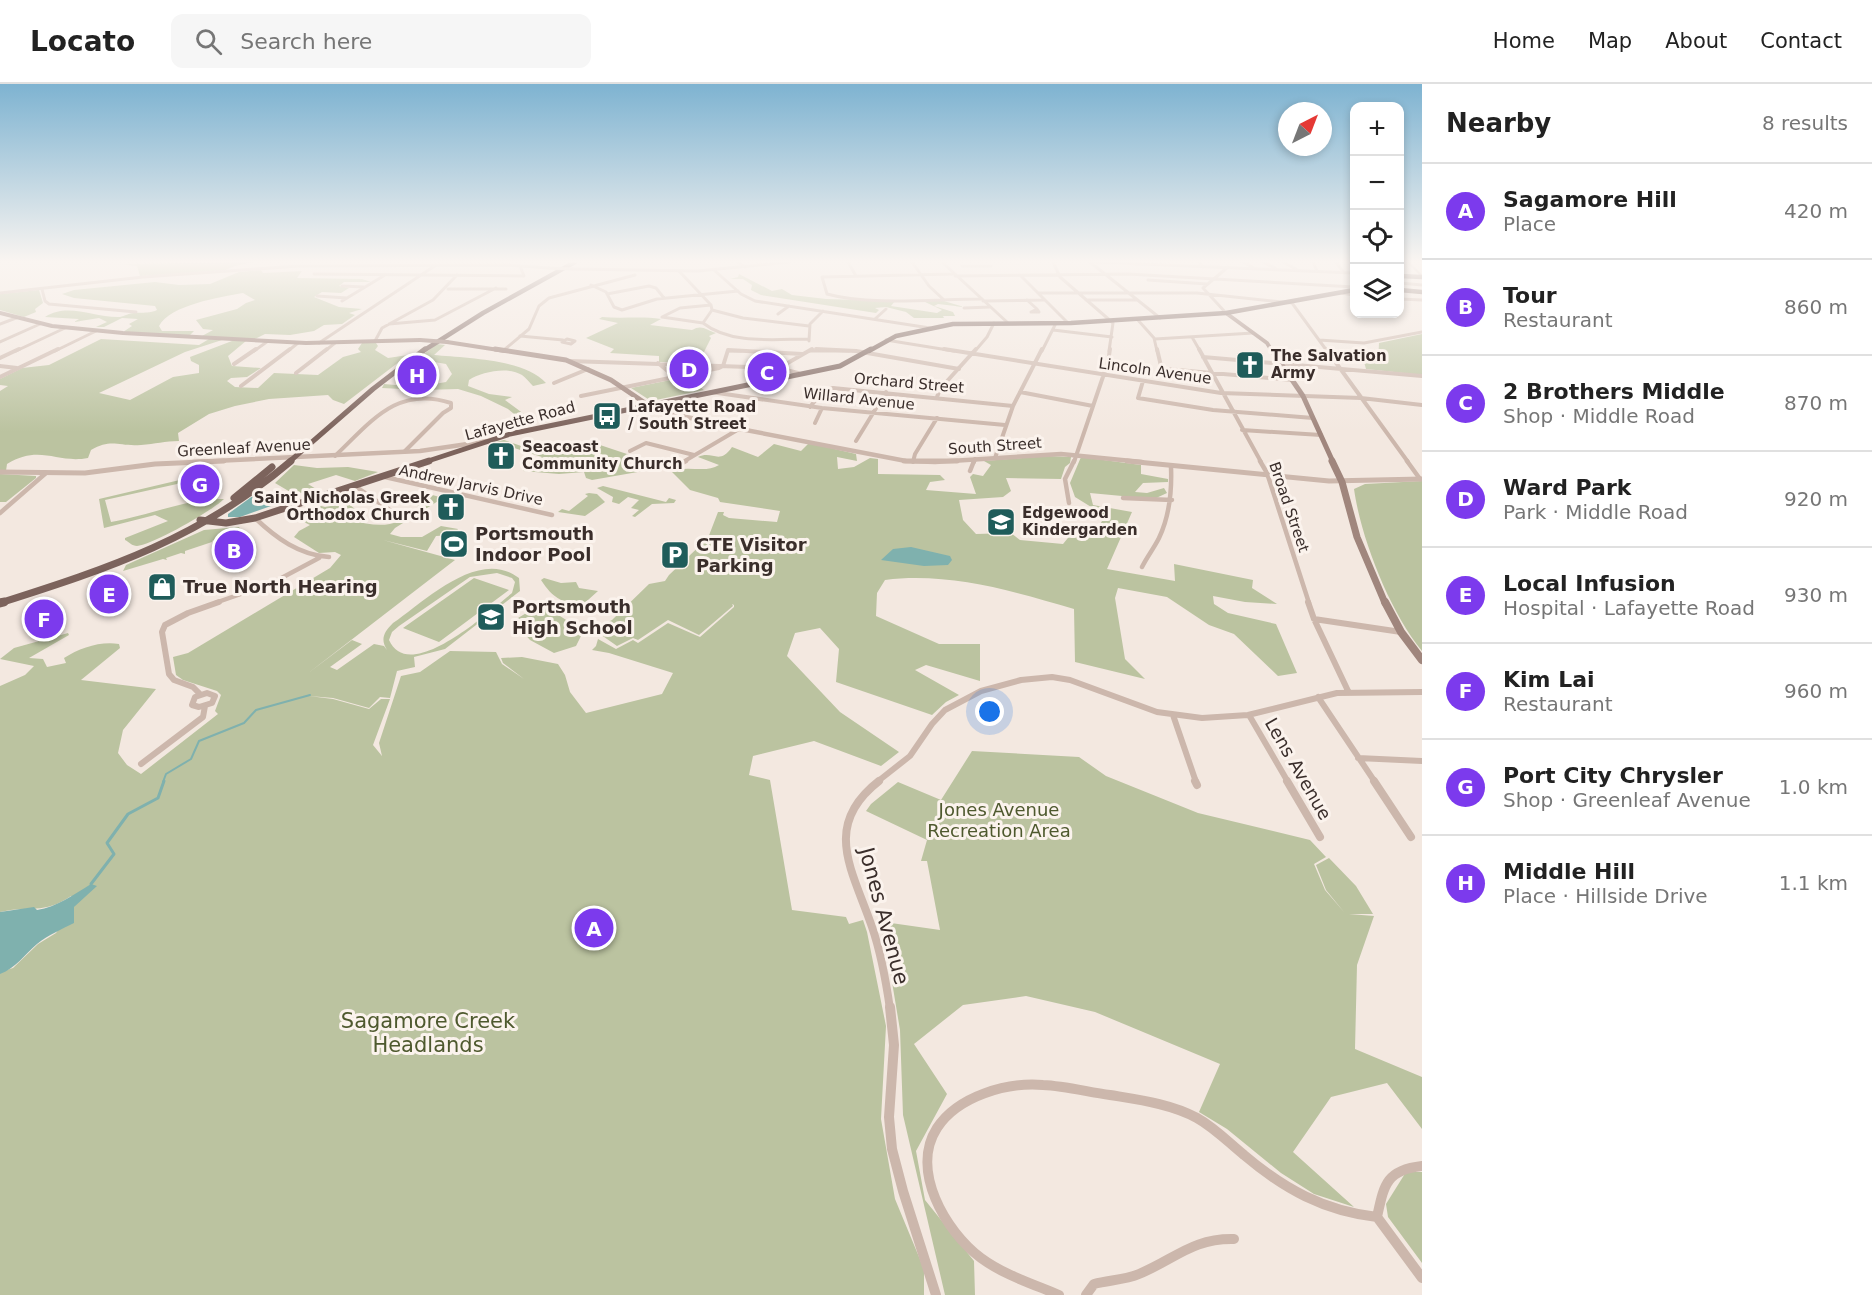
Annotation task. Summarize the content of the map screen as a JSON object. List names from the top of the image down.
{
  "streets": {
    "main road": ["Lafayette Road", "South Street"],
    "street": [
      "Lincoln Avenue",
      "Orchard Street",
      "Willard Avenue",
      "Greenleaf Avenue",
      "Andrew Jarvis Drive",
      "Broad Street",
      "Lens Avenue",
      "Jones Avenue"
    ]
  },
  "crossings": [
    ["Lincoln Avenue", "Lafayette Road"],
    ["Lincoln Avenue", "Broad Street"],
    ["Orchard Street", "Willard Avenue"],
    ["Willard Avenue", "Lafayette Road"],
    ["Lafayette Road", "South Street"],
    ["Lafayette Road", "Greenleaf Avenue"],
    ["Lafayette Road", "Andrew Jarvis Drive"],
    ["South Street", "Broad Street"],
    ["Broad Street", "Jones Avenue"],
    ["Lens Avenue", "Jones Avenue"]
  ],
  "parks": ["Jones Avenue Recreation Area", "Sagamore Creek Headlands"],
  "places": {
    "church": ["The Salvation Army", "Seacoast Community Church", "Saint Nicholas Greek Orthodox Church"],
    "bus stop": ["Lafayette Road / South Street"],
    "school or university": ["Edgewood Kindergarden", "Portsmouth High School"],
    "sports": ["Portsmouth Indoor Pool"],
    "parking": ["CTE Visitor Parking"],
    "shop": ["True North Hearing"]
  },
  "north": "top right",
  "page": {
    "header": "Locato",
    "search": "Search here",
    "nav": [
      "Home",
      "Map",
      "About",
      "Contact"
    ],
    "heading": ["Nearby", "8 results"],
    "map_buttons": ["+", "−"],
    "list": [
      {
        "mark": "A",
        "name": "Sagamore Hill",
        "note": "Place",
        "value": "420 m"
      },
      {
        "mark": "B",
        "name": "Tour",
        "note": "Restaurant",
        "value": "860 m"
      },
      {
        "mark": "C",
        "name": "2 Brothers Middle",
        "note": "Shop · Middle Road",
        "value": "870 m"
      },
      {
        "mark": "D",
        "name": "Ward Park",
        "note": "Park · Middle Road",
        "value": "920 m"
      },
      {
        "mark": "E",
        "name": "Local Infusion",
        "note": "Hospital · Lafayette Road",
        "value": "930 m"
      },
      {
        "mark": "F",
        "name": "Kim Lai",
        "note": "Restaurant",
        "value": "960 m"
      },
      {
        "mark": "G",
        "name": "Port City Chrysler",
        "note": "Shop · Greenleaf Avenue",
        "value": "1.0 km"
      },
      {
        "mark": "H",
        "name": "Middle Hill",
        "note": "Place · Hillside Drive",
        "value": "1.1 km"
      }
    ],
    "pins": [
      "D",
      "C",
      "H",
      "G",
      "B",
      "E",
      "F",
      "A"
    ]
  }
}
